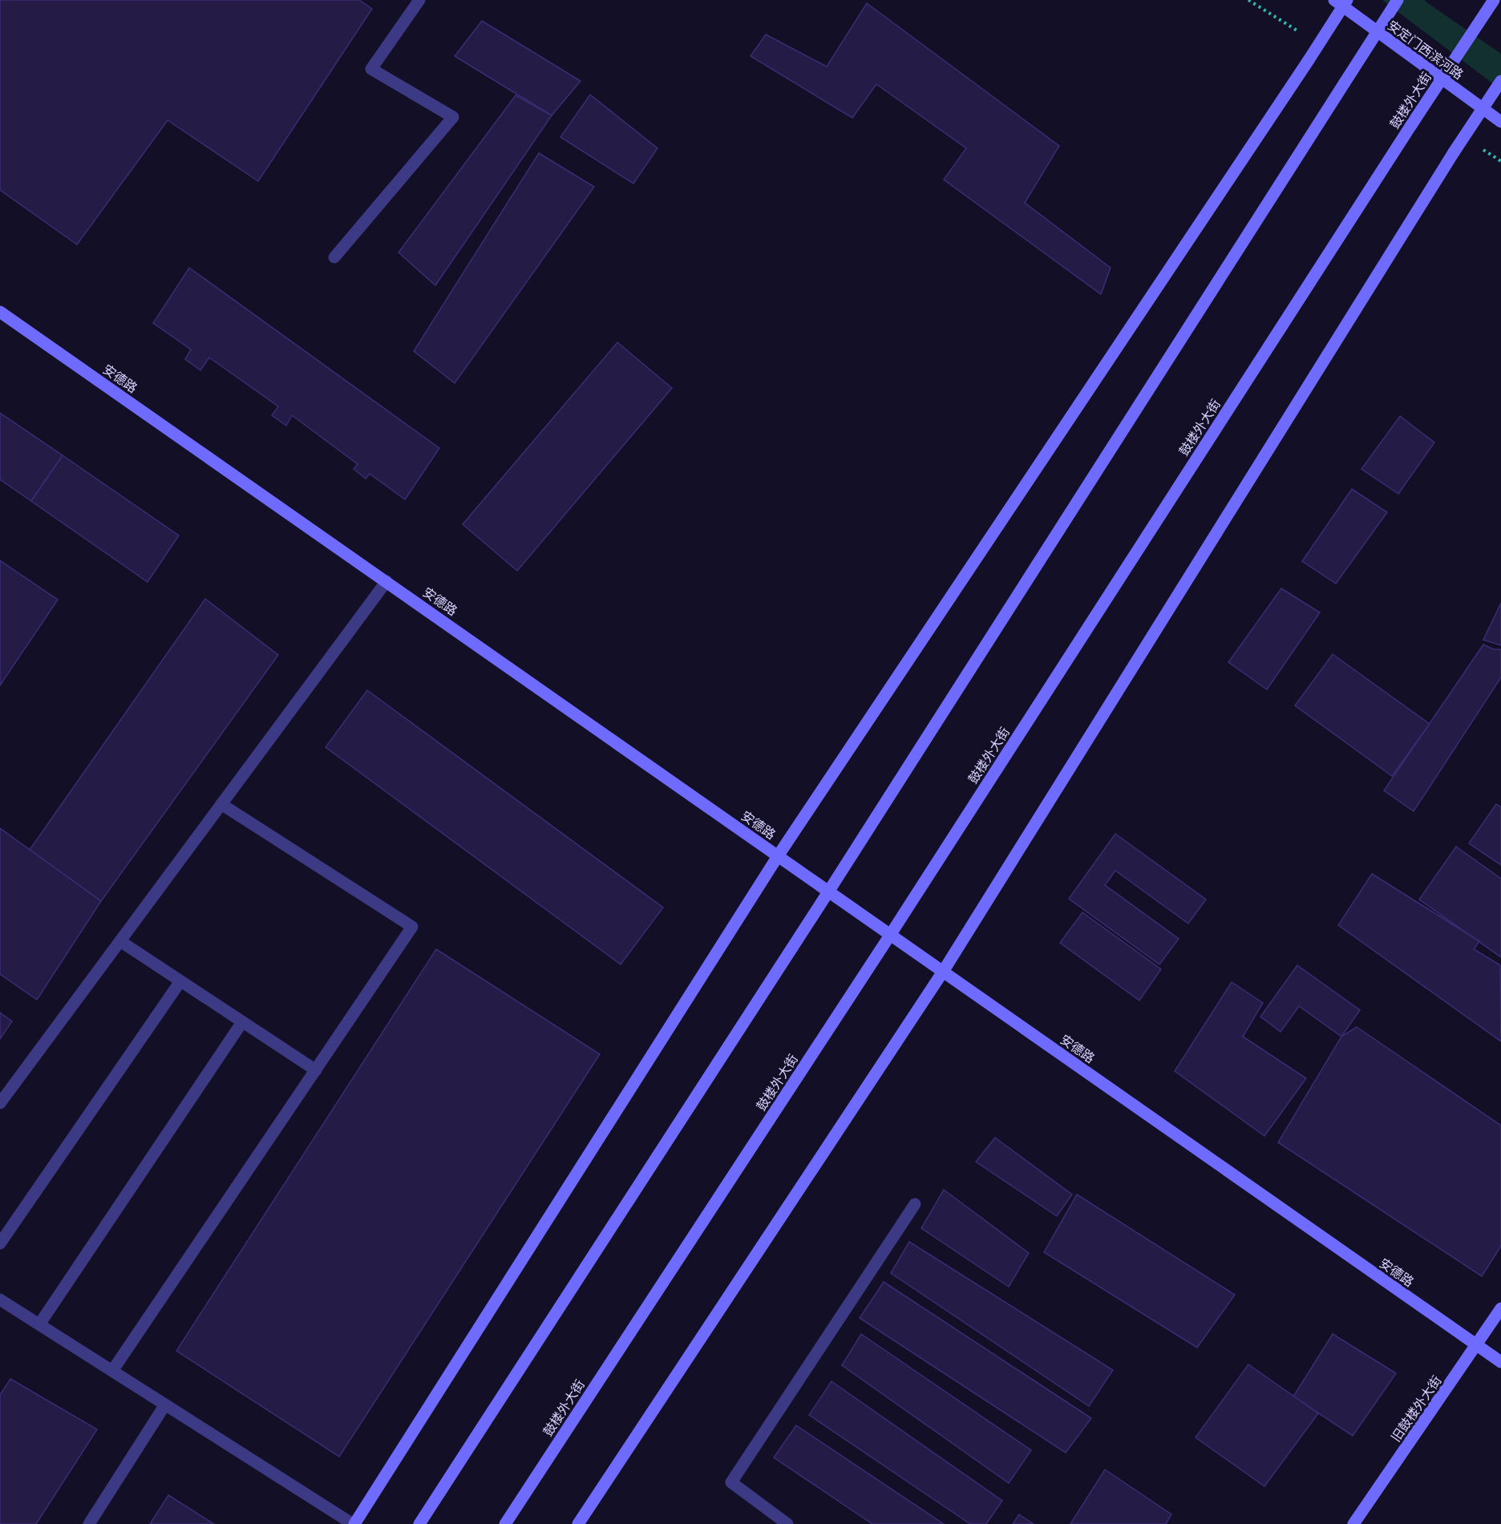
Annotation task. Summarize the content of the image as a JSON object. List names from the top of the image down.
{
  "streets": {
    "street": [
      "安定门西滨河路",
      "鼓楼外大街",
      "安德路",
      "旧鼓楼外大街"
    ]
  },
  "crossings": [
    ["鼓楼外大街", "安德路"],
    ["安德路", "旧鼓楼外大街"]
  ]
}
